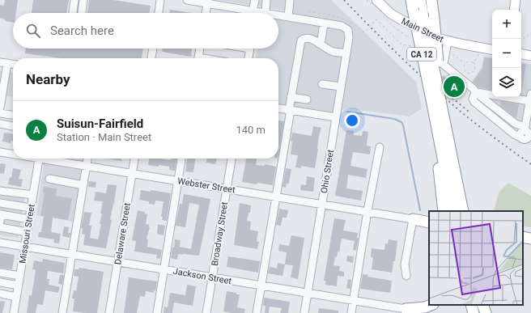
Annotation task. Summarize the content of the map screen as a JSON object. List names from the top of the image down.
{
  "streets": {
    "highway": ["CA 12"],
    "main road": ["Main Street"],
    "street": [
      "Ohio Street",
      "Webster Street",
      "Missouri Street",
      "Delaware Street",
      "Broadway Street",
      "Jackson Street"
    ]
  },
  "crossings": [
    ["Ohio Street", "Webster Street"],
    ["Ohio Street", "Jackson Street"],
    ["Webster Street", "Delaware Street"],
    ["Webster Street", "Broadway Street"],
    ["Missouri Street", "Jackson Street"],
    ["Delaware Street", "Jackson Street"],
    ["Broadway Street", "Jackson Street"]
  ],
  "page": {
    "map_buttons": ["+", "−"],
    "search": "Search here",
    "heading": "Nearby",
    "pins": "A",
    "list": [
      {
        "mark": "A",
        "name": "Suisun-Fairfield",
        "note": "Station · Main Street",
        "value": "140 m"
      }
    ]
  }
}
